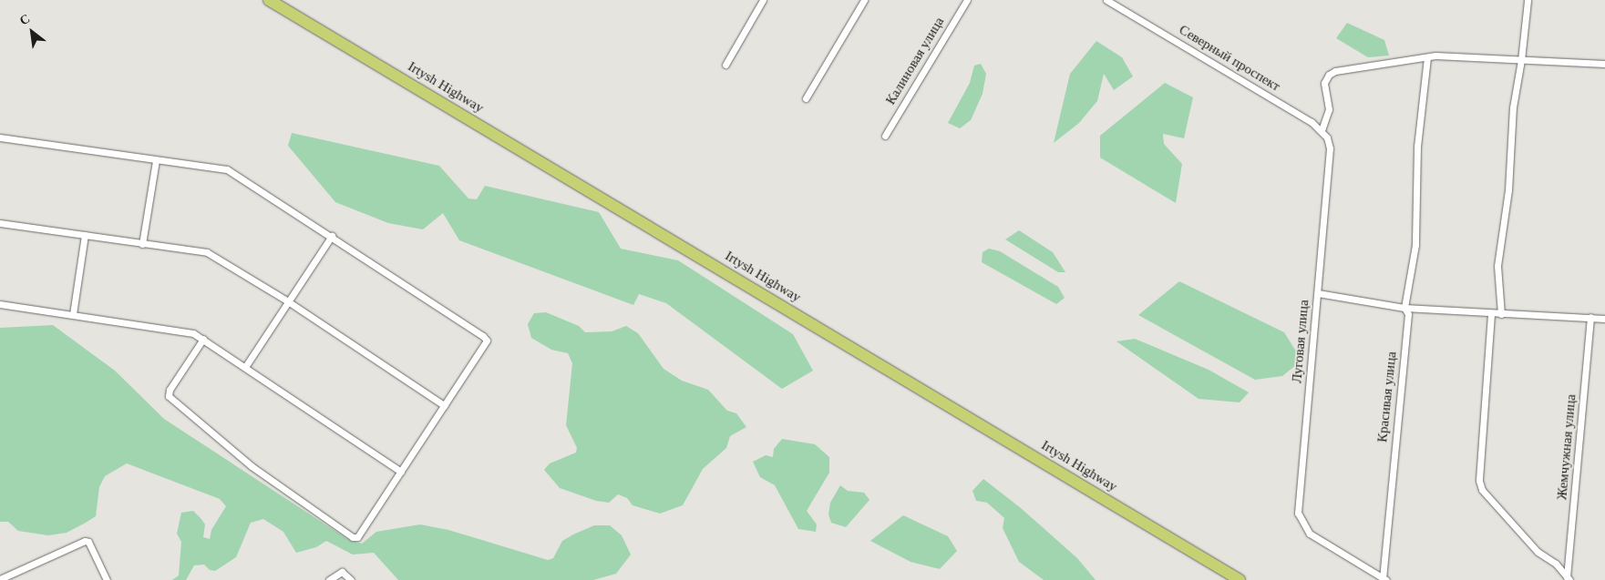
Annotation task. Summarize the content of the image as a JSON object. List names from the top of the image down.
{
  "streets": {
    "highway": ["Irtysh Highway"],
    "street": [
      "Северный проспект",
      "Калиновая улица",
      "Луговая улица",
      "Красивая улица",
      "Жемчужная улица"
    ]
  },
  "crossings": [
    ["Северный проспект", "Луговая улица"],
    ["Луговая улица", "Красивая улица"]
  ],
  "north": "top left"
}
